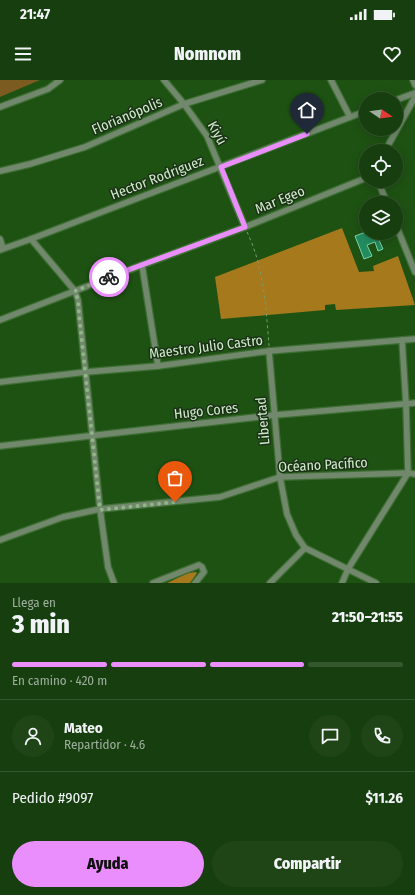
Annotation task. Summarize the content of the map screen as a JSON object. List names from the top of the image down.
{
  "streets": {
    "street": [
      "Florianópolis",
      "Kiyú",
      "Hector Rodriguez",
      "Mar Egeo",
      "Maestro Julio Castro",
      "Hugo Cores",
      "Libertad",
      "Océano Pacífico"
    ]
  },
  "crossings": [
    ["Florianópolis", "Kiyú"],
    ["Kiyú", "Hector Rodriguez"],
    ["Kiyú", "Mar Egeo"],
    ["Maestro Julio Castro", "Libertad"],
    ["Hugo Cores", "Libertad"],
    ["Libertad", "Océano Pacífico"]
  ],
  "north": "right",
  "page": {
    "status": "21:47",
    "header": "Nomnom",
    "heading": ["3 min", "Llega en", "21:50–21:55"],
    "panel": [
      "Mateo",
      "Repartidor · 4.6",
      "Pedido #9097",
      "$11.26"
    ],
    "bar": "En camino · 420 m",
    "buttons": ["Ayuda", "Compartir"]
  }
}
